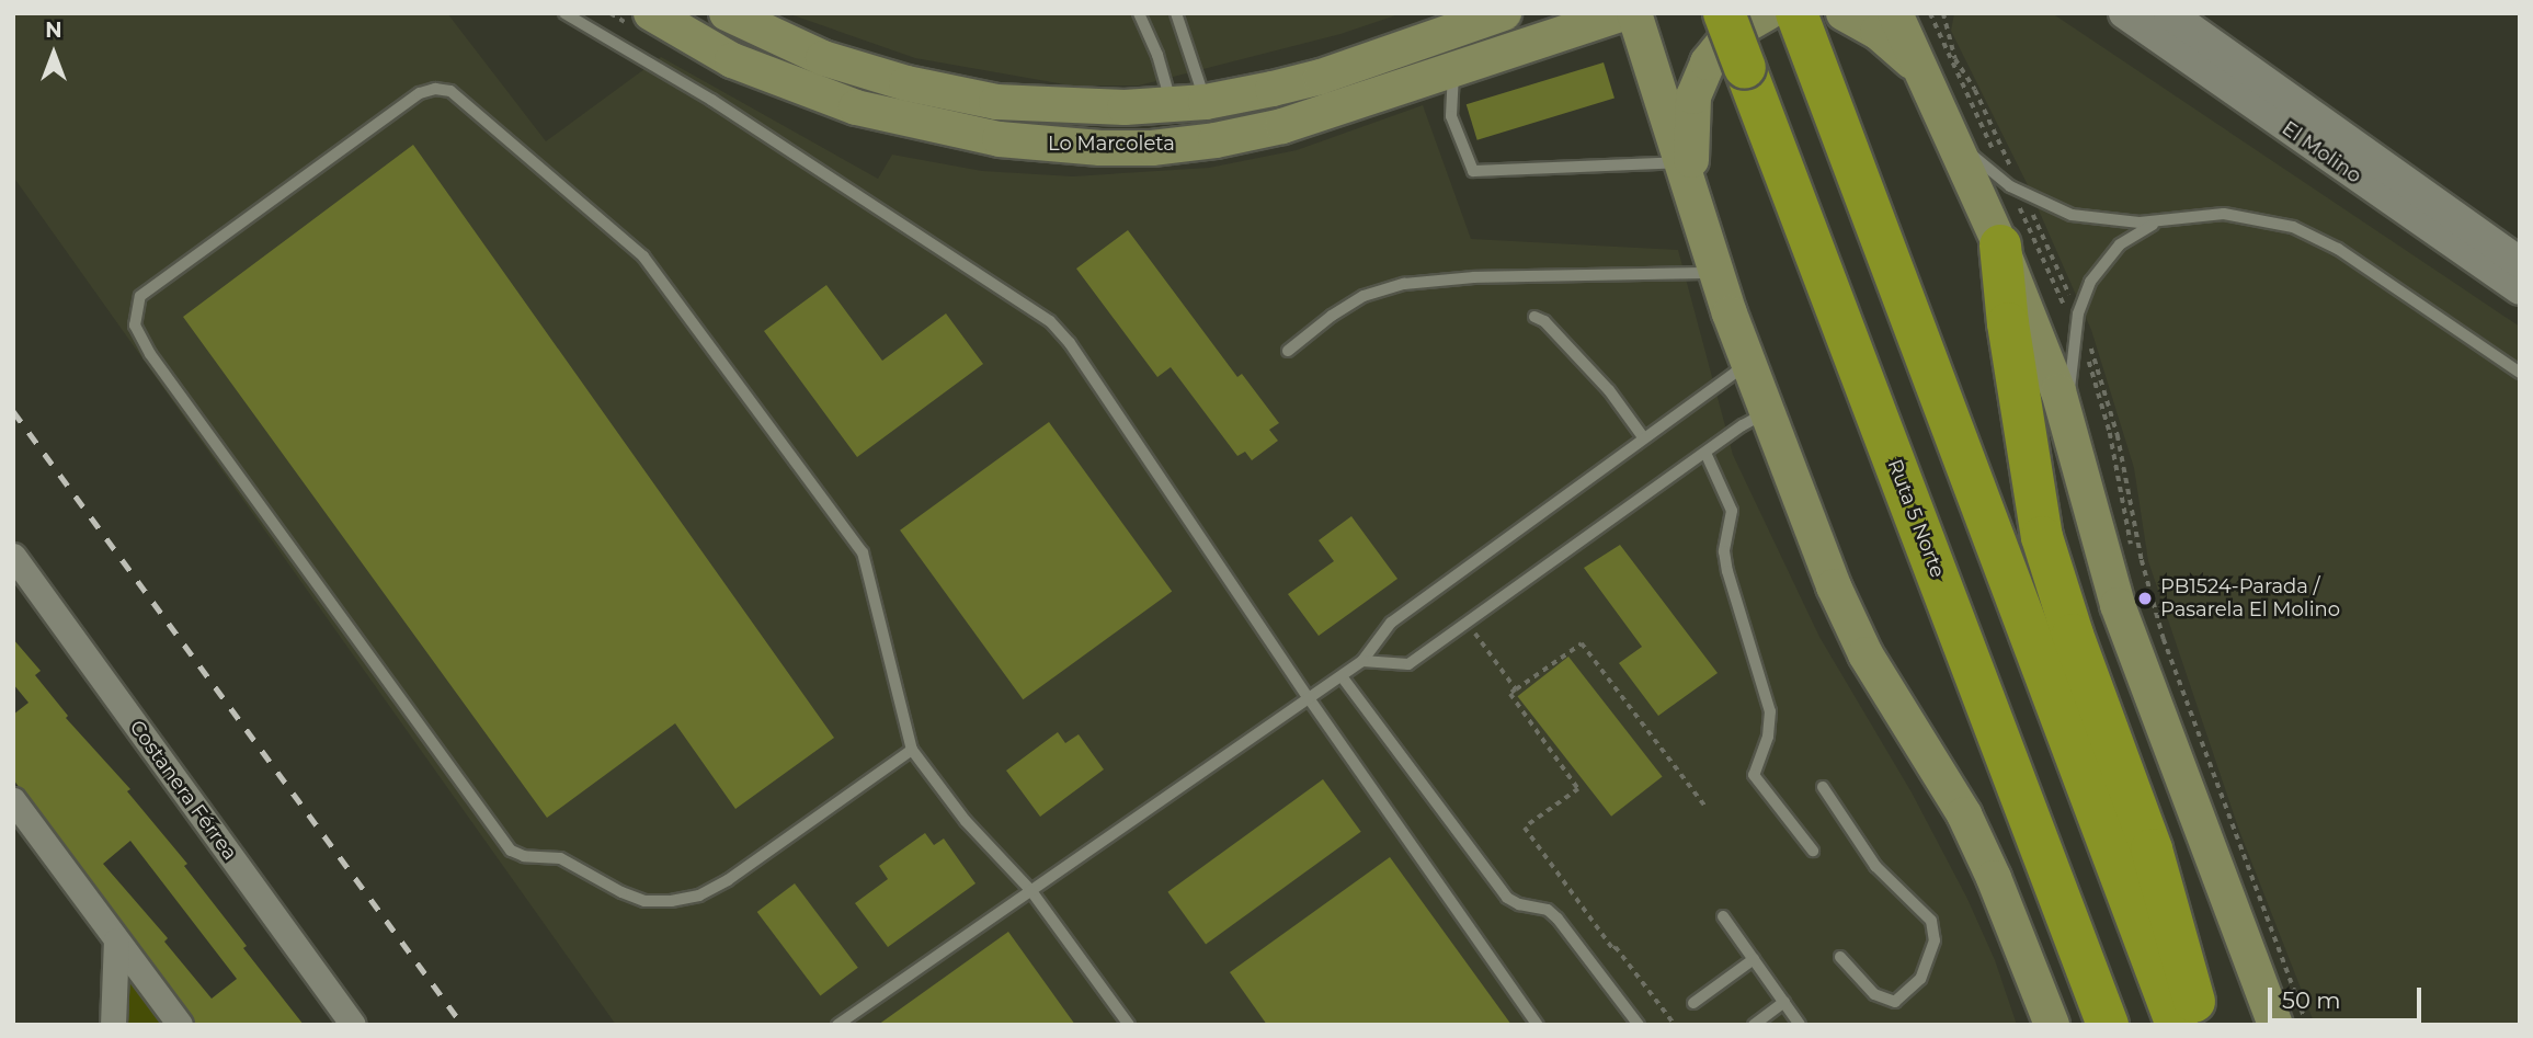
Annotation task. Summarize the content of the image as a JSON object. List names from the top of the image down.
{
  "streets": {
    "highway": ["Ruta 5 Norte"],
    "main road": ["Lo Marcoleta"],
    "street": ["El Molino", "Costanera Férrea"]
  },
  "places": ["PB1524-Parada / Pasarela El Molino"],
  "scale_bar": "50 m",
  "north": "top"
}
